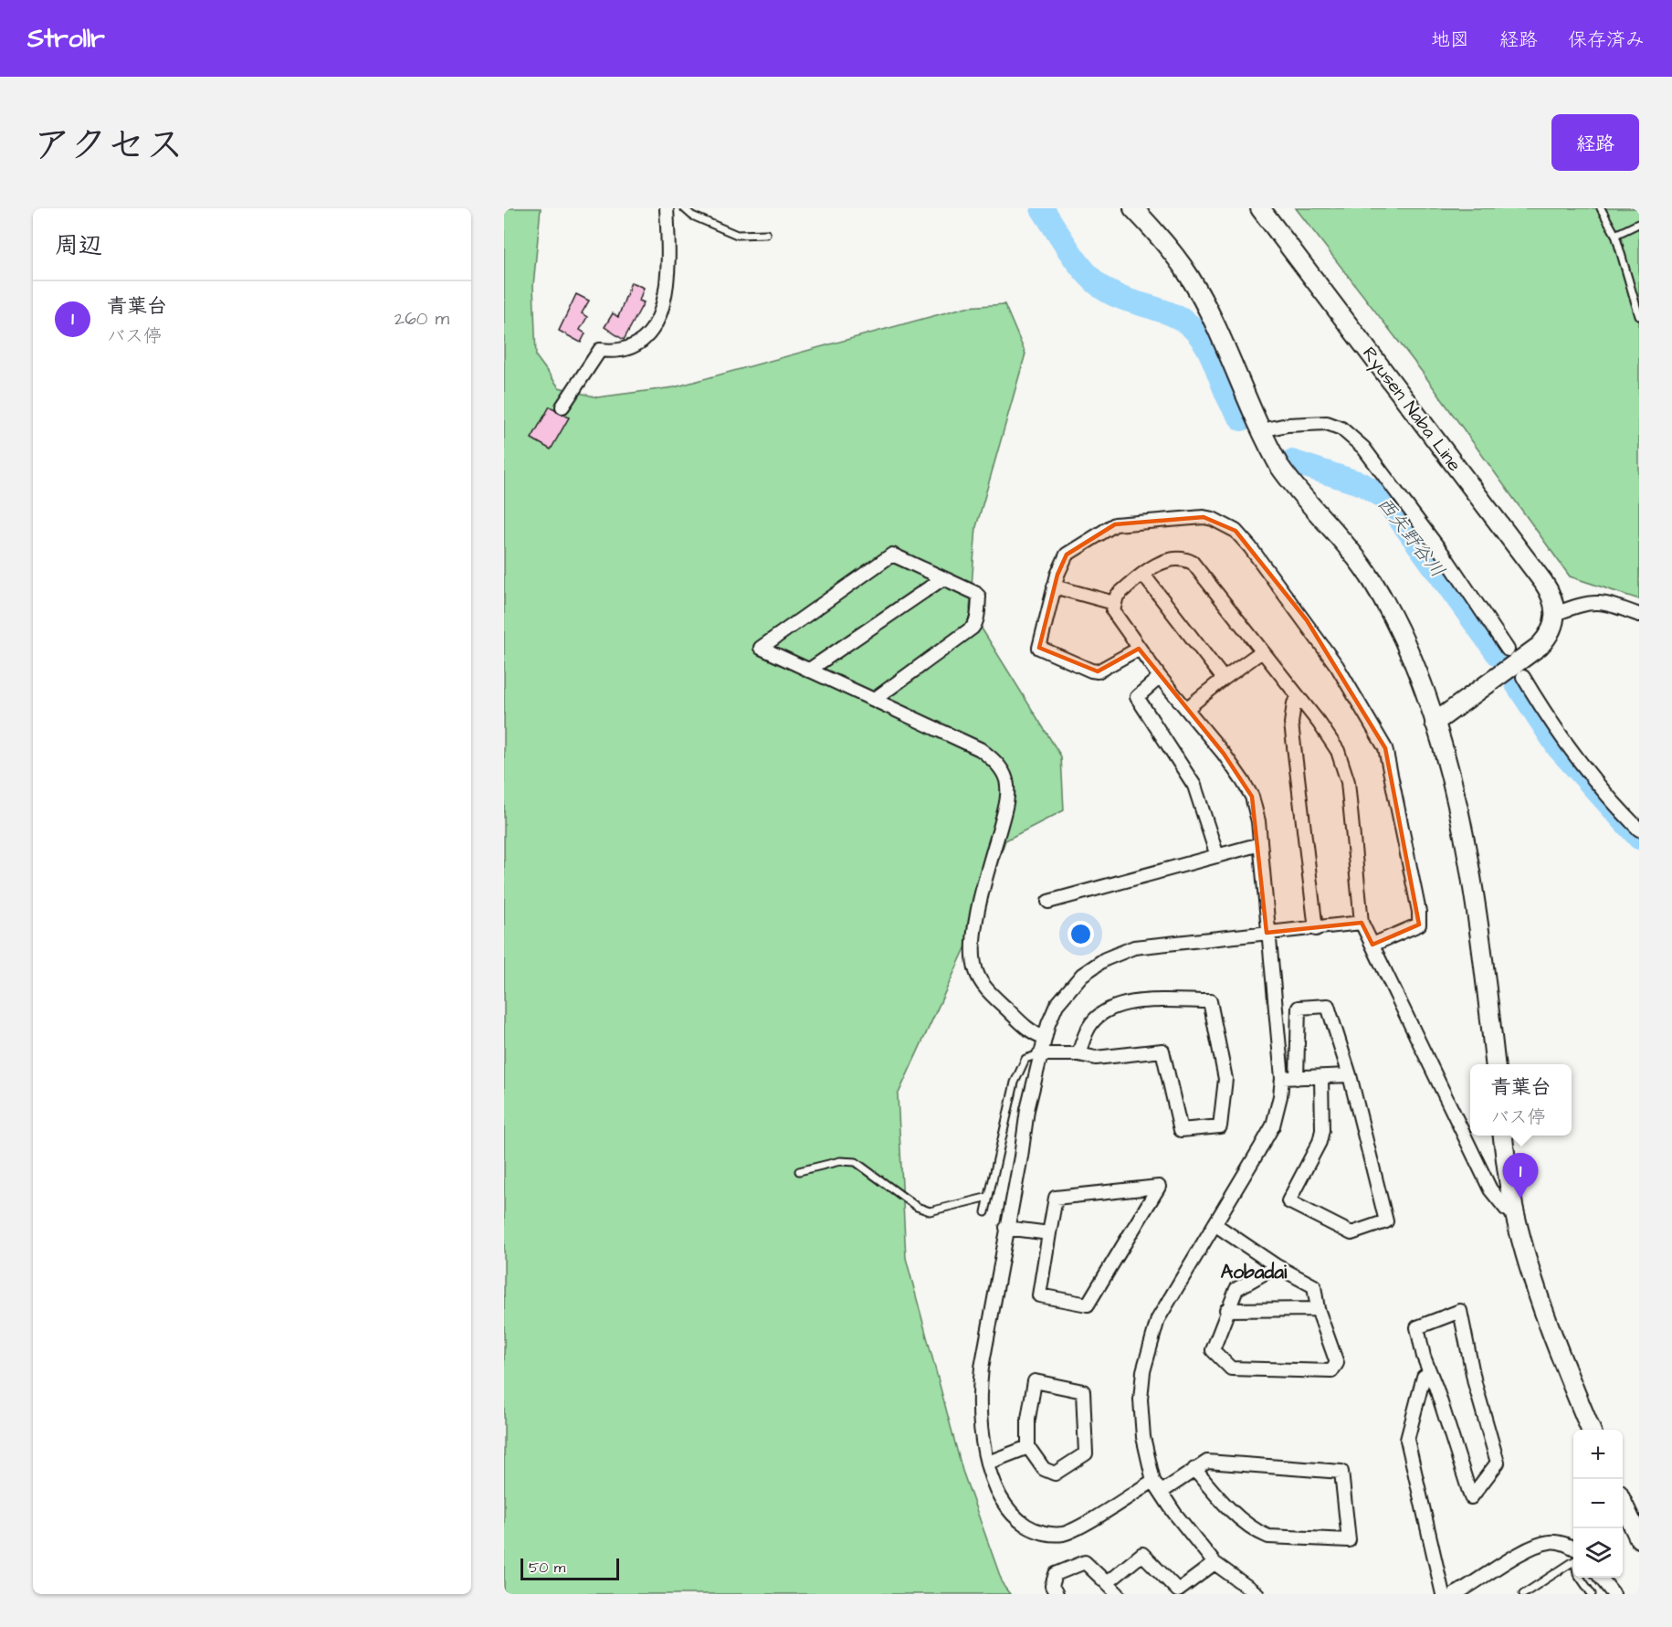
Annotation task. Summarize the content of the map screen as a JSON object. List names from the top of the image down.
{
  "streets": {
    "street": ["Ryusen Naba Line"]
  },
  "districts": ["Aobadai"],
  "water": ["西矢野谷川"],
  "scale_bar": "50 m",
  "page": {
    "header": "Strollr",
    "nav": ["地図", "経路", "保存済み"],
    "title": "アクセス",
    "buttons": "経路",
    "heading": "周辺",
    "list": [
      {
        "mark": "1",
        "name": "青葉台",
        "note": "バス停",
        "value": "260 m"
      }
    ],
    "popup": ["青葉台", "バス停"],
    "pins": "1",
    "map_buttons": ["+", "−"],
    "scale": "50 m"
  }
}
